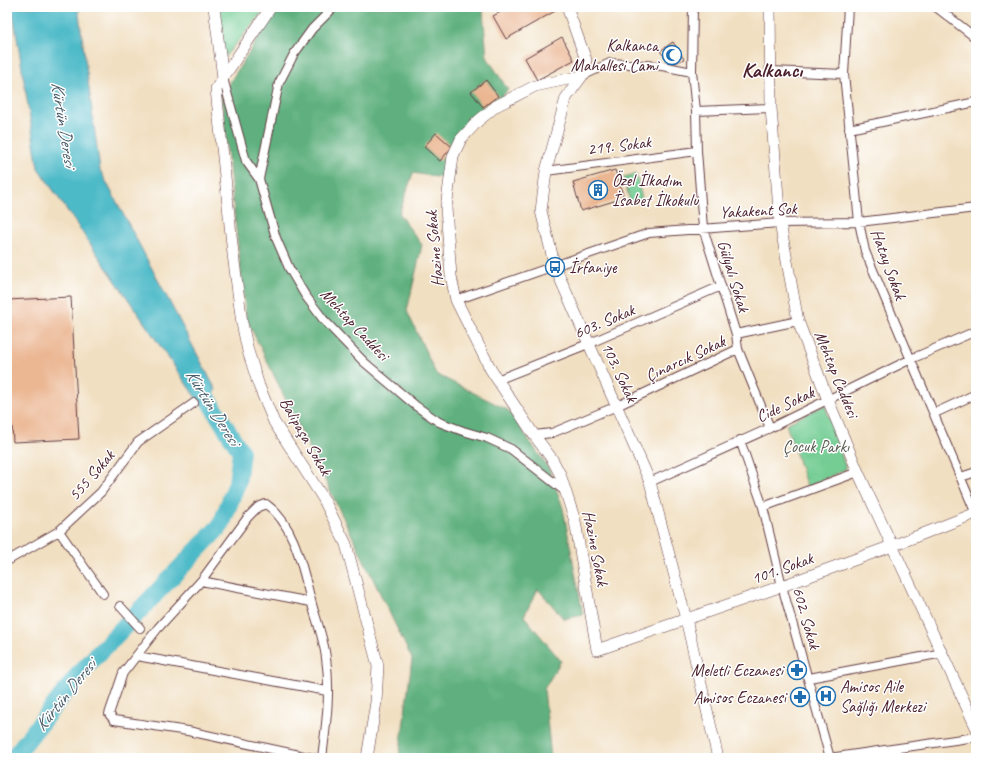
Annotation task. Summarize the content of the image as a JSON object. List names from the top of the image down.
{
  "streets": {
    "street": [
      "219. Sokak",
      "Yakakent Sok",
      "Hazine Sokak",
      "Hatay Sokak",
      "Gülyalı Sokak",
      "603. Sokak",
      "Mehtap Caddesi",
      "Çınarcık Sokak",
      "103. Sokak",
      "Cide Sokak",
      "Balipaşa Sokak",
      "555 Sokak",
      "101. Sokak",
      "602. Sokak"
    ]
  },
  "crossings": [
    ["219. Sokak", "Gülyalı Sokak"],
    ["219. Sokak", "103. Sokak"],
    ["Yakakent Sok", "Hazine Sokak"],
    ["Yakakent Sok", "Hatay Sokak"],
    ["Yakakent Sok", "Gülyalı Sokak"],
    ["Yakakent Sok", "Mehtap Caddesi"],
    ["Yakakent Sok", "103. Sokak"],
    ["Hazine Sokak", "Gülyalı Sokak"],
    ["Hazine Sokak", "603. Sokak"],
    ["Hazine Sokak", "Mehtap Caddesi"],
    ["Hazine Sokak", "Çınarcık Sokak"],
    ["Hazine Sokak", "103. Sokak"],
    ["Hazine Sokak", "101. Sokak"],
    ["Hatay Sokak", "Cide Sokak"],
    ["Hatay Sokak", "101. Sokak"],
    ["Gülyalı Sokak", "603. Sokak"],
    ["Gülyalı Sokak", "Çınarcık Sokak"],
    ["Gülyalı Sokak", "Cide Sokak"],
    ["603. Sokak", "103. Sokak"],
    ["Mehtap Caddesi", "Cide Sokak"],
    ["Mehtap Caddesi", "Balipaşa Sokak"],
    ["Mehtap Caddesi", "101. Sokak"],
    ["Çınarcık Sokak", "103. Sokak"],
    ["103. Sokak", "Cide Sokak"],
    ["103. Sokak", "101. Sokak"],
    ["Cide Sokak", "602. Sokak"],
    ["101. Sokak", "602. Sokak"]
  ],
  "districts": ["Kalkancı"],
  "water": ["Kürtün Deresi"],
  "parks": ["Çocuk Parkı"],
  "places": {
    "mosque": ["Kalkanca Mahallesi Cami"],
    "building": ["Özel İlkadım İsabet İlkokulu"],
    "bus stop": ["İrfaniye"],
    "pharmacy": ["Meletli Eczanesi", "Amisos Eczanesi"],
    "hospital": ["Amisos Aile Sağlığı Merkezi"]
  }
}
